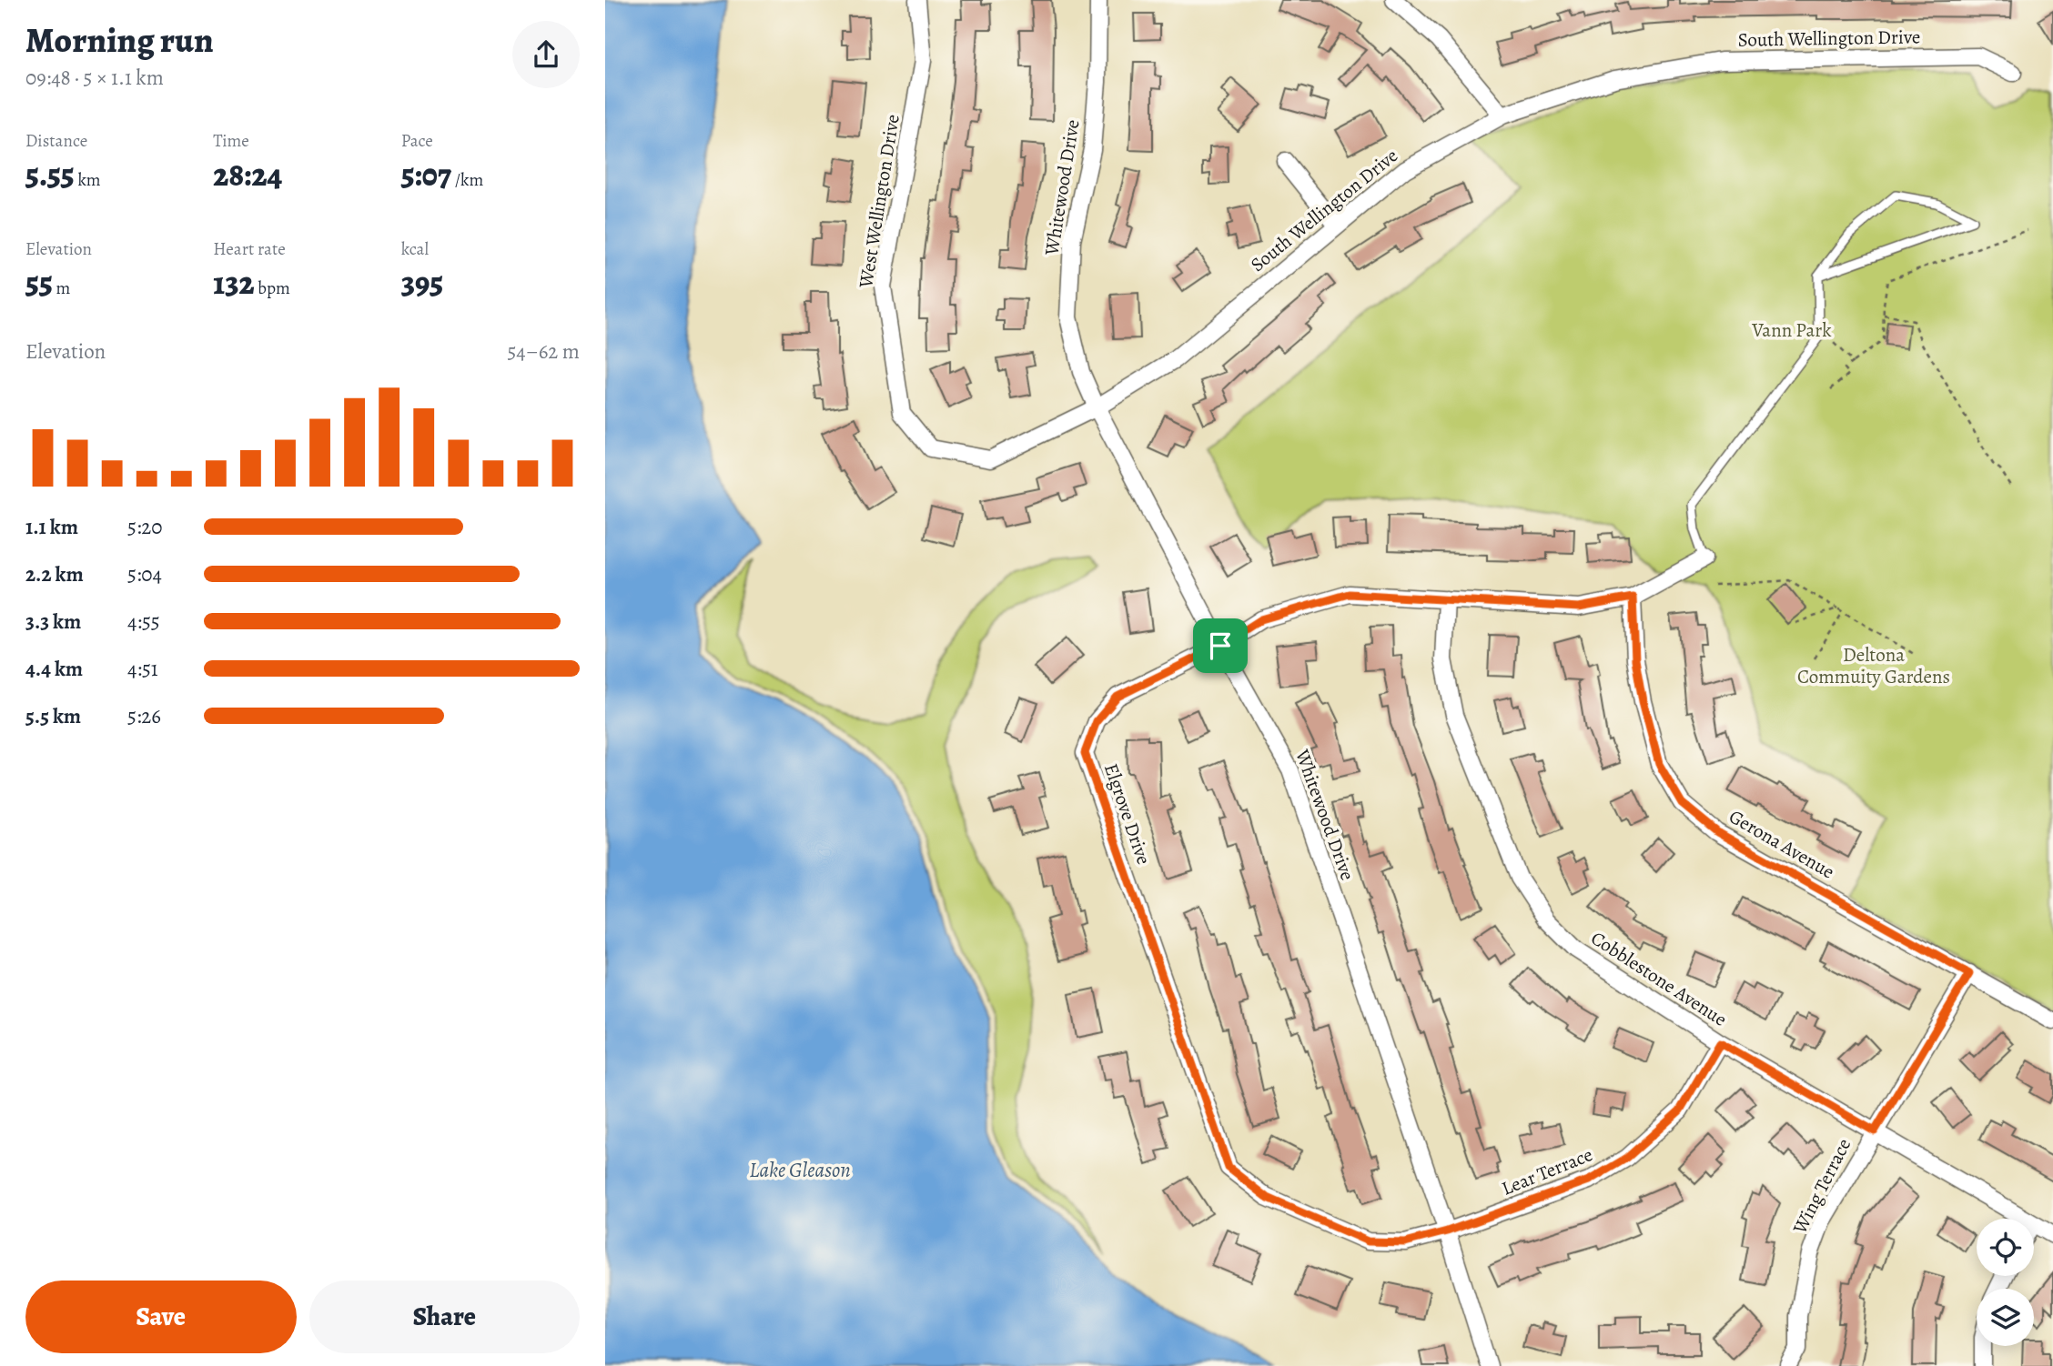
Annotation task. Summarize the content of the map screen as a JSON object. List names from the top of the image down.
{
  "streets": {
    "street": [
      "South Wellington Drive",
      "Whitewood Drive",
      "West Wellington Drive",
      "Elgrove Drive",
      "Gerona Avenue",
      "Cobblestone Avenue",
      "Lear Terrace",
      "Wing Terrace"
    ]
  },
  "crossings": [
    ["South Wellington Drive", "Whitewood Drive"],
    ["South Wellington Drive", "West Wellington Drive"],
    ["Whitewood Drive", "West Wellington Drive"],
    ["Whitewood Drive", "Elgrove Drive"],
    ["Whitewood Drive", "Lear Terrace"],
    ["Elgrove Drive", "Gerona Avenue"],
    ["Elgrove Drive", "Cobblestone Avenue"],
    ["Elgrove Drive", "Lear Terrace"],
    ["Gerona Avenue", "Wing Terrace"],
    ["Cobblestone Avenue", "Lear Terrace"],
    ["Cobblestone Avenue", "Wing Terrace"]
  ],
  "water": ["Lake Gleason"],
  "parks": ["Vann Park", "Deltona Commuity Gardens"],
  "page": {
    "heading": ["Morning run", "09:48 · 5 × 1.1 km"],
    "stats": [
      ["Distance", "5.55 km"],
      ["Time", "28:24"],
      ["Pace", "5:07 /km"],
      ["Elevation", "55 m"],
      ["Heart rate", "132 bpm"],
      ["kcal", "395"]
    ],
    "chart": ["Elevation", "54–62 m"],
    "list": [
      {
        "name": "1.1 km",
        "note": "5:20"
      },
      {
        "name": "2.2 km",
        "note": "5:04"
      },
      {
        "name": "3.3 km",
        "note": "4:55"
      },
      {
        "name": "4.4 km",
        "note": "4:51"
      },
      {
        "name": "5.5 km",
        "note": "5:26"
      }
    ],
    "buttons": ["Save", "Share"]
  }
}
